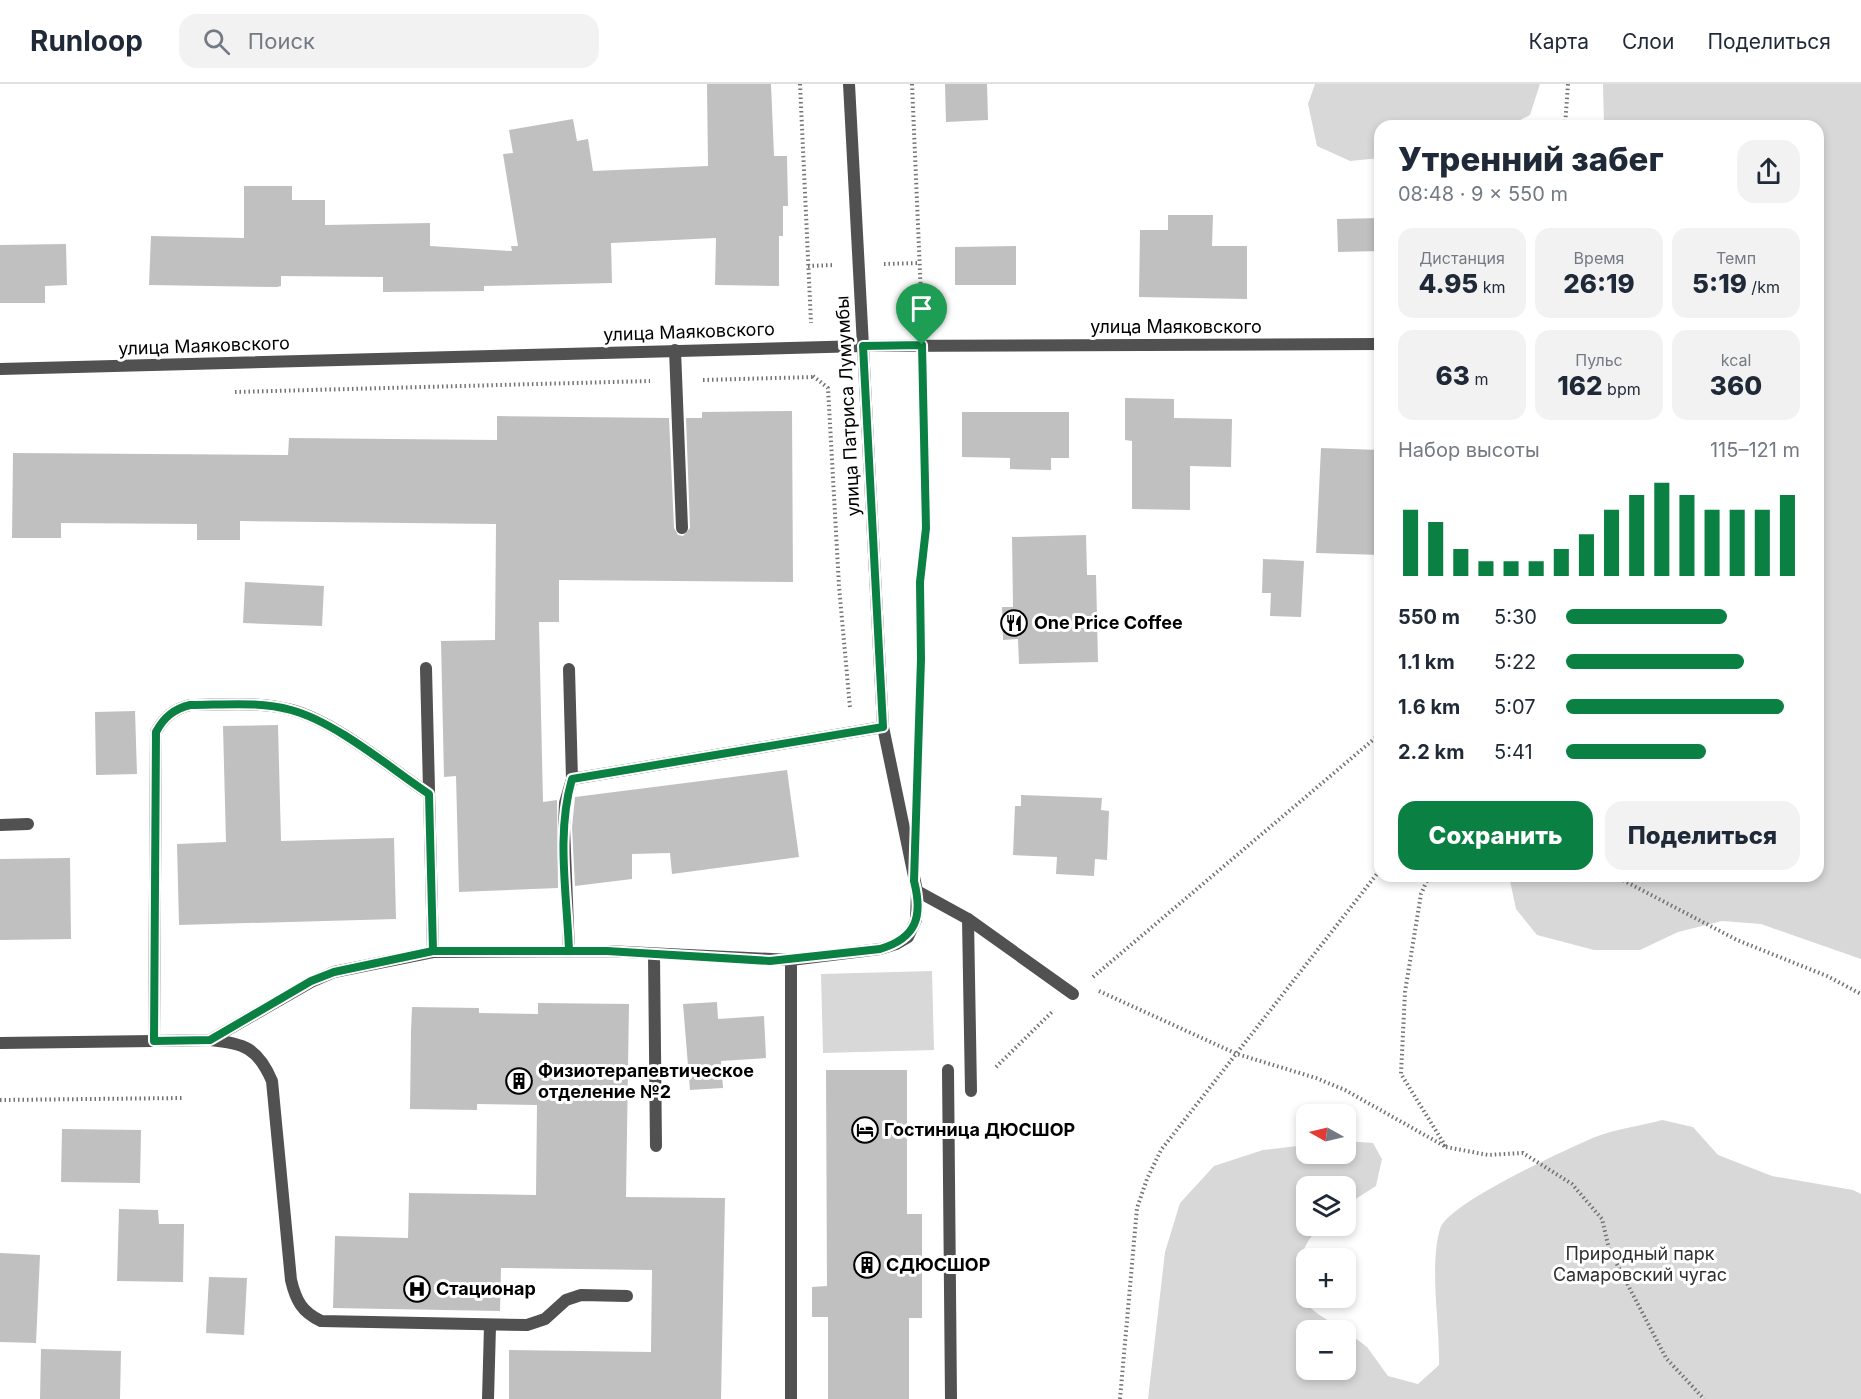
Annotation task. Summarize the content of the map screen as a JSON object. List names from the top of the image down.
{
  "streets": {
    "street": ["улица Маяковского", "улица Патриса Лумумбы"]
  },
  "crossings": [
    ["улица Маяковского", "улица Патриса Лумумбы"]
  ],
  "parks": ["Природный парк Самаровский чугас"],
  "places": {
    "restaurant": ["One Price Coffee"],
    "building": ["Физиотерапевтическое отделение №2", "СДЮСШОР"],
    "hotel": ["Гостиница ДЮСШОР"],
    "hospital": ["Стационар"]
  },
  "north": "left",
  "page": {
    "header": "Runloop",
    "search": "Поиск",
    "nav": ["Карта", "Слои", "Поделиться"],
    "heading": ["Утренний забег", "08:48 · 9 × 550 m"],
    "stats": [
      ["Дистанция", "4.95 km"],
      ["Время", "26:19"],
      ["Темп", "5:19 /km"],
      ["63 m"],
      ["Пульс", "162 bpm"],
      ["kcal", "360"]
    ],
    "chart": ["Набор высоты", "115–121 m"],
    "list": [
      {
        "name": "550 m",
        "note": "5:30"
      },
      {
        "name": "1.1 km",
        "note": "5:22"
      },
      {
        "name": "1.6 km",
        "note": "5:07"
      },
      {
        "name": "2.2 km",
        "note": "5:41"
      }
    ],
    "buttons": ["Сохранить", "Поделиться"],
    "map_buttons": ["+", "−"]
  }
}
